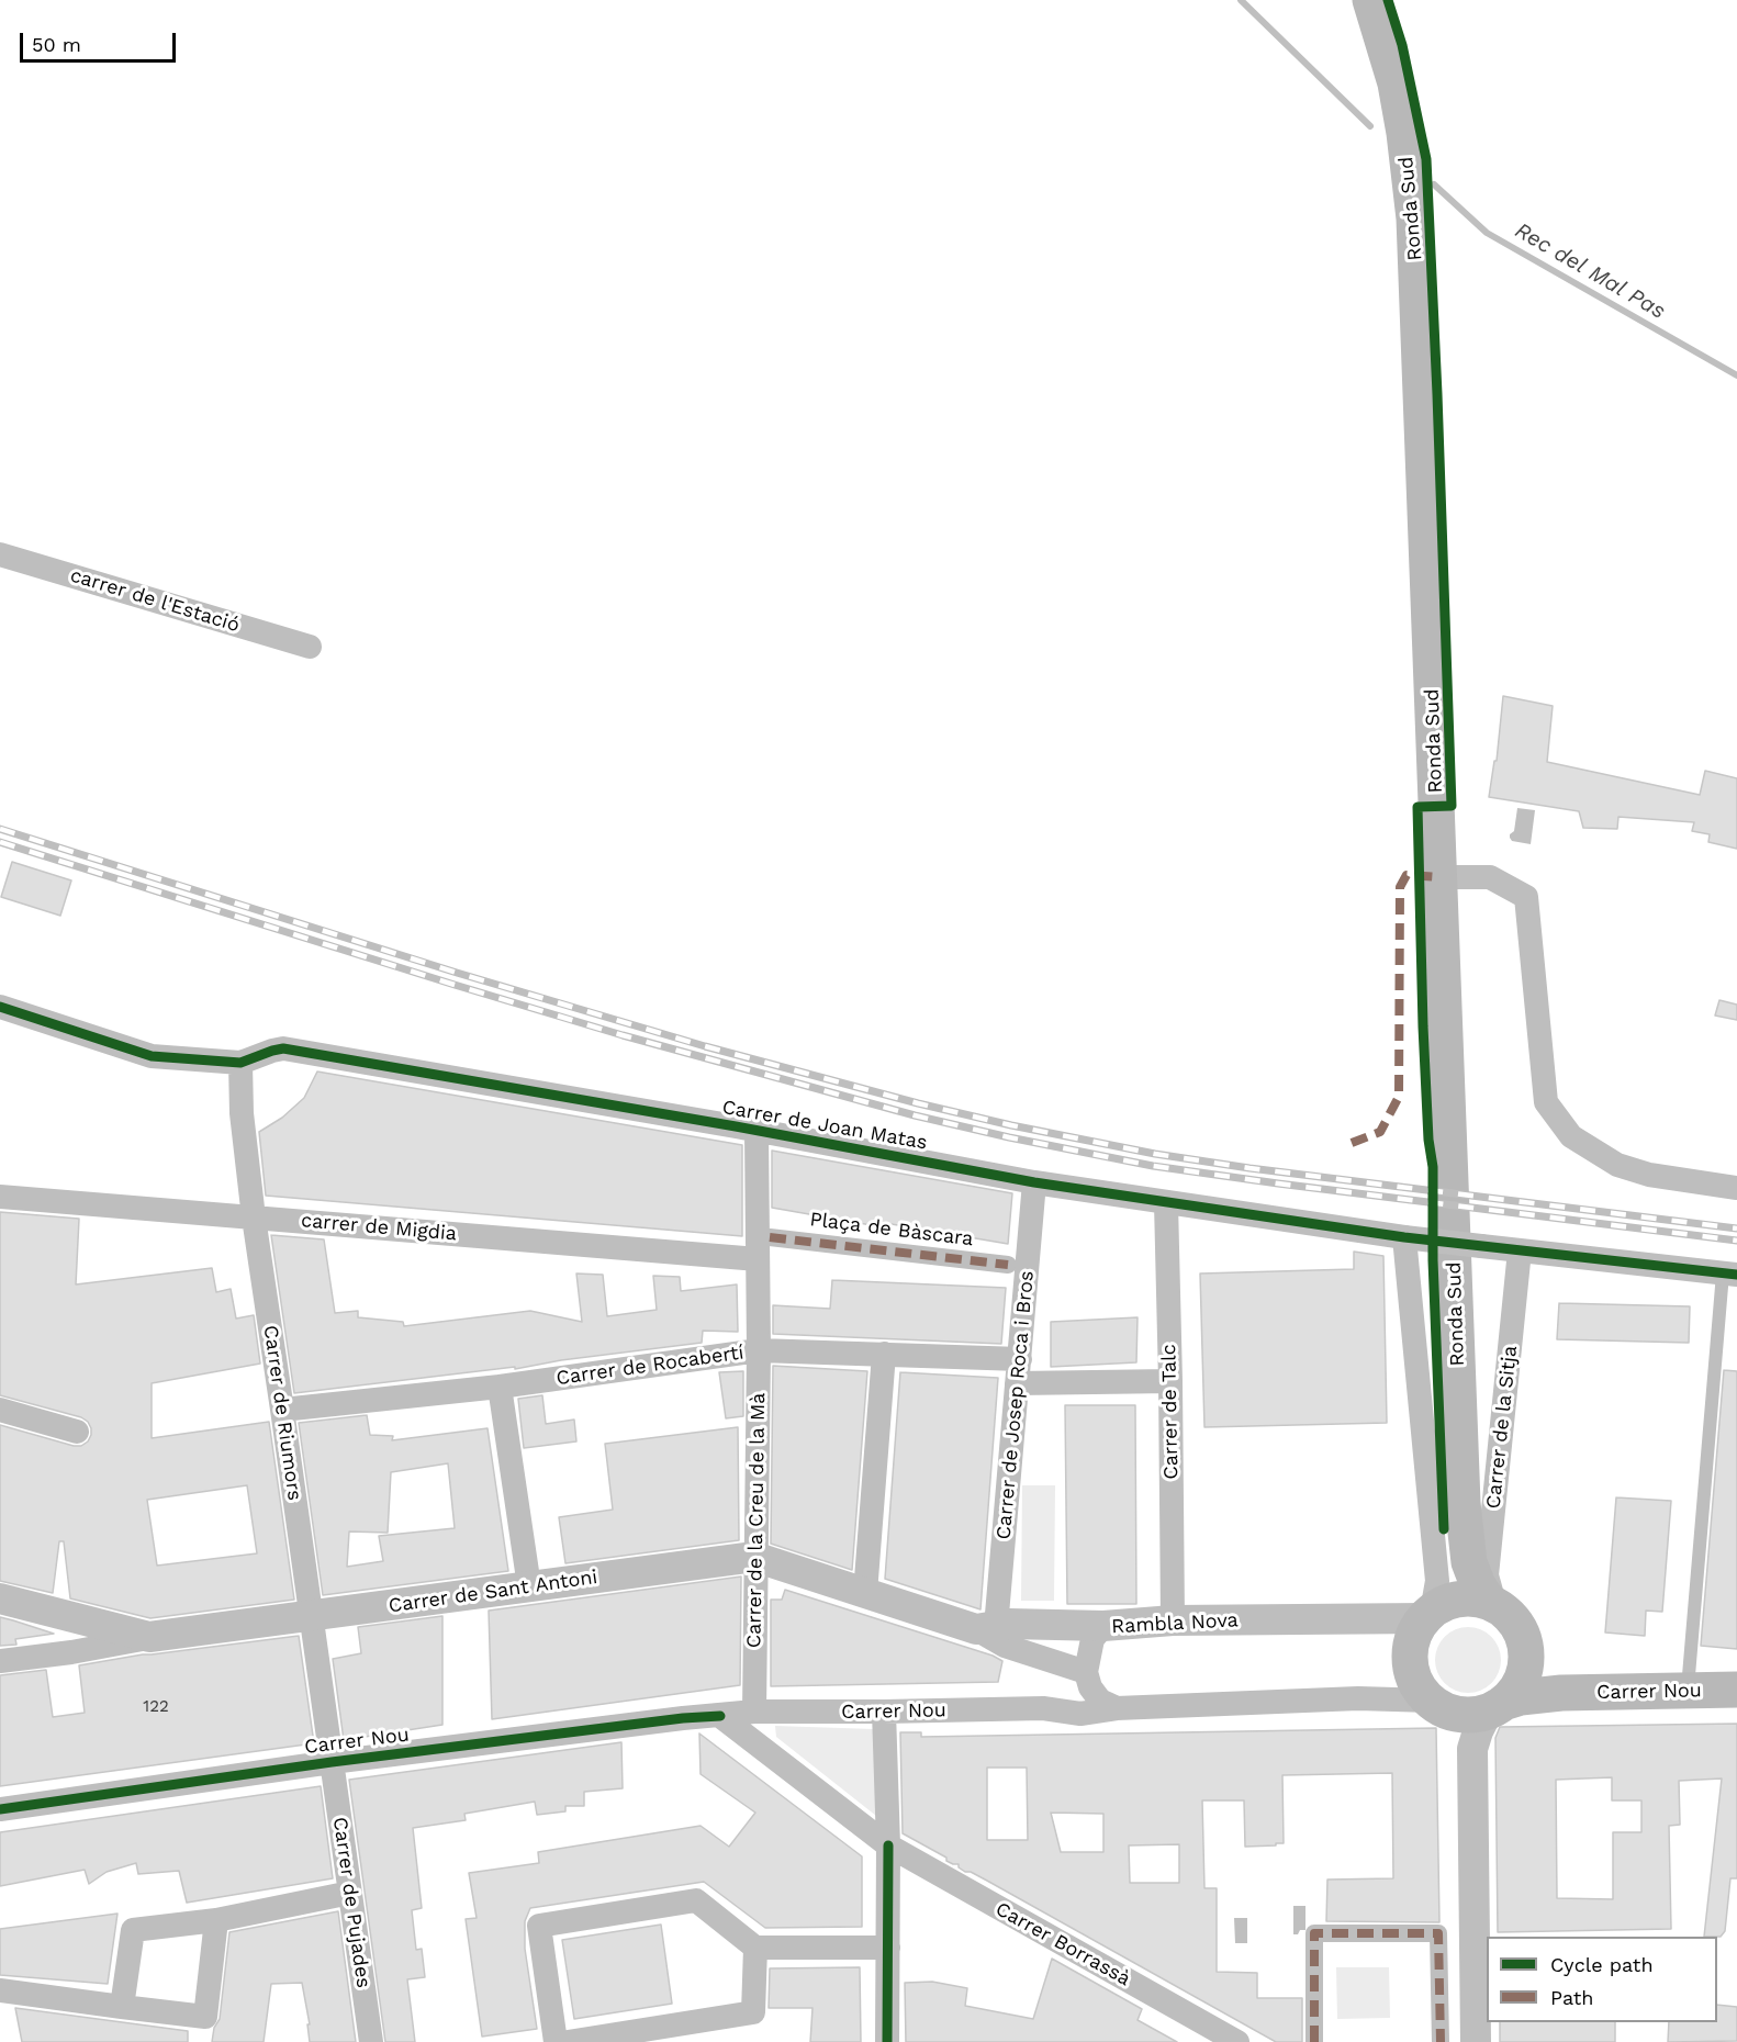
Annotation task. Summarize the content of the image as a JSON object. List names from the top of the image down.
{
  "streets": {
    "main road": ["Ronda Sud", "Carrer Nou"],
    "street": [
      "carrer de l'Estació",
      "Carrer de Joan Matas",
      "carrer de Migdia",
      "Plaça de Bàscara",
      "Carrer de Rocabertí",
      "Carrer de Josep Roca i Bros",
      "Carrer de Talc",
      "Carrer de Riumors",
      "Carrer de la Sitja",
      "Carrer de la Creu de la Mà",
      "Carrer de Sant Antoni",
      "Rambla Nova",
      "Carrer de Pujades",
      "Carrer Borrassà"
    ]
  },
  "crossings": [
    ["Ronda Sud", "Carrer de la Sitja"],
    ["Ronda Sud", "Rambla Nova"],
    ["Ronda Sud", "Carrer Nou"],
    ["Carrer de Joan Matas", "Carrer de Josep Roca i Bros"],
    ["Carrer de Joan Matas", "Carrer de Talc"],
    ["Carrer de Joan Matas", "Carrer de Riumors"],
    ["Carrer de Joan Matas", "Carrer de la Sitja"],
    ["Carrer de Joan Matas", "Carrer de la Creu de la Mà"],
    ["carrer de Migdia", "Carrer de Riumors"],
    ["carrer de Migdia", "Carrer de la Creu de la Mà"],
    ["Carrer de Rocabertí", "Carrer de Josep Roca i Bros"],
    ["Carrer de Rocabertí", "Carrer de Talc"],
    ["Carrer de Rocabertí", "Carrer de Riumors"],
    ["Carrer de Rocabertí", "Carrer de la Creu de la Mà"],
    ["Carrer de Josep Roca i Bros", "Carrer de Sant Antoni"],
    ["Carrer de Talc", "Rambla Nova"],
    ["Carrer de Riumors", "Carrer de Sant Antoni"],
    ["Carrer de Riumors", "Carrer Nou"],
    ["Carrer de Riumors", "Carrer de Pujades"],
    ["Carrer de la Sitja", "Rambla Nova"],
    ["Carrer de la Sitja", "Carrer Nou"],
    ["Carrer de la Creu de la Mà", "Carrer de Sant Antoni"],
    ["Carrer de la Creu de la Mà", "Carrer Nou"],
    ["Carrer de Sant Antoni", "Rambla Nova"],
    ["Carrer de Sant Antoni", "Carrer Nou"],
    ["Rambla Nova", "Carrer Nou"],
    ["Carrer Nou", "Carrer de Pujades"],
    ["Carrer Nou", "Carrer Borrassà"]
  ],
  "water": ["Rec del Mal Pas"],
  "house_numbers": ["122"],
  "legend": ["Cycle path", "Path"],
  "scale_bar": "50 m"
}
